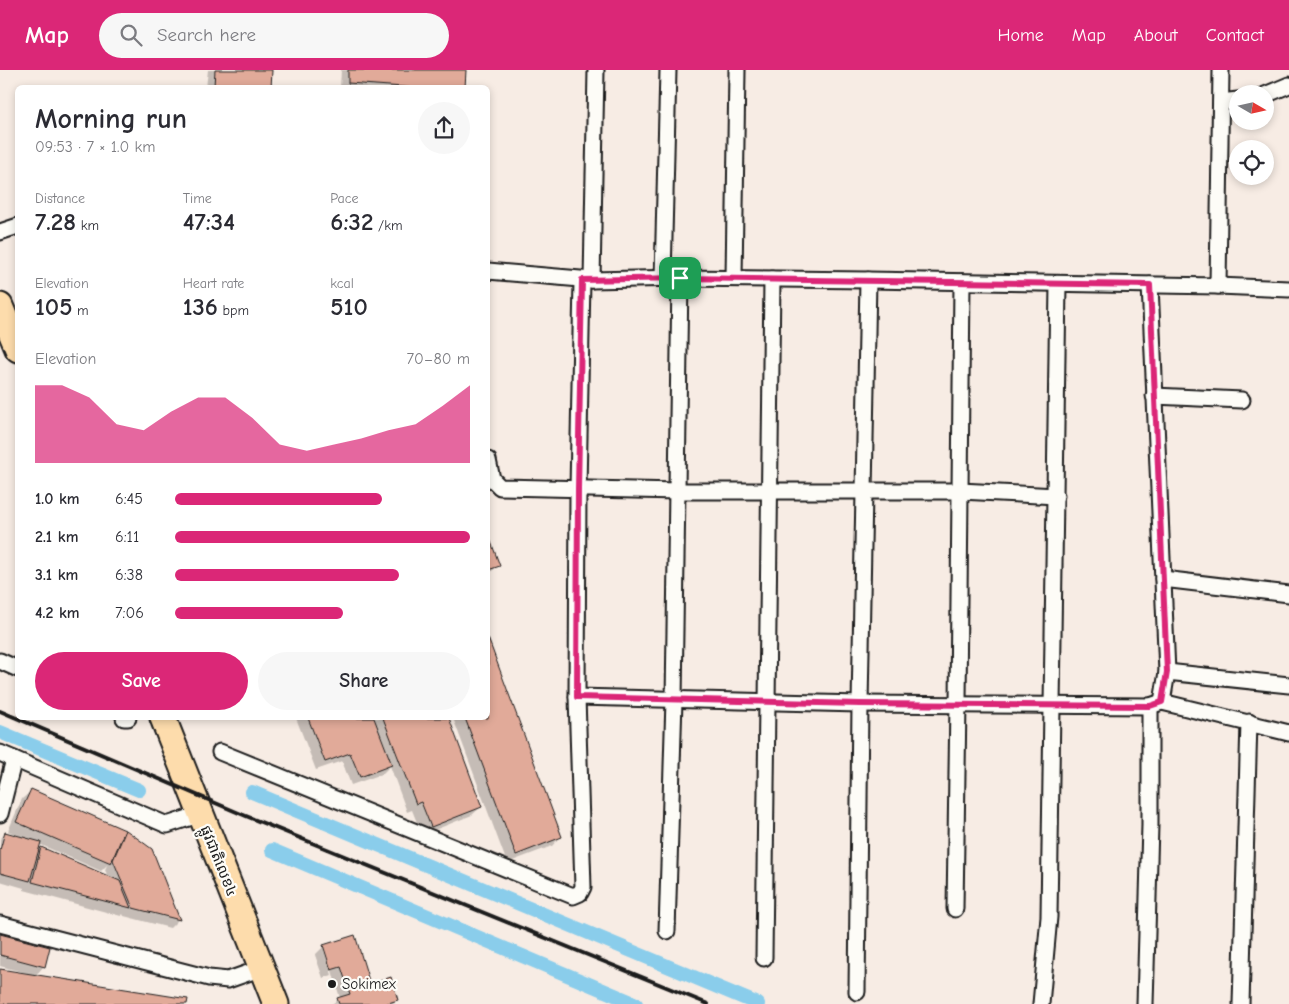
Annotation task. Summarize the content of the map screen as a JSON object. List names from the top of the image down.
{
  "streets": {
    "highway": ["ផ្លូវជាតិលេខ៤"]
  },
  "places": ["Sokimex"],
  "north": "right",
  "page": {
    "header": "Map",
    "search": "Search here",
    "nav": [
      "Home",
      "Map",
      "About",
      "Contact"
    ],
    "heading": ["Morning run", "09:53 · 7 × 1.0 km"],
    "stats": [
      ["Distance", "7.28 km"],
      ["Time", "47:34"],
      ["Pace", "6:32 /km"],
      ["Elevation", "105 m"],
      ["Heart rate", "136 bpm"],
      ["kcal", "510"]
    ],
    "chart": ["Elevation", "70–80 m"],
    "list": [
      {
        "name": "1.0 km",
        "note": "6:45"
      },
      {
        "name": "2.1 km",
        "note": "6:11"
      },
      {
        "name": "3.1 km",
        "note": "6:38"
      },
      {
        "name": "4.2 km",
        "note": "7:06"
      }
    ],
    "buttons": ["Save", "Share"]
  }
}
